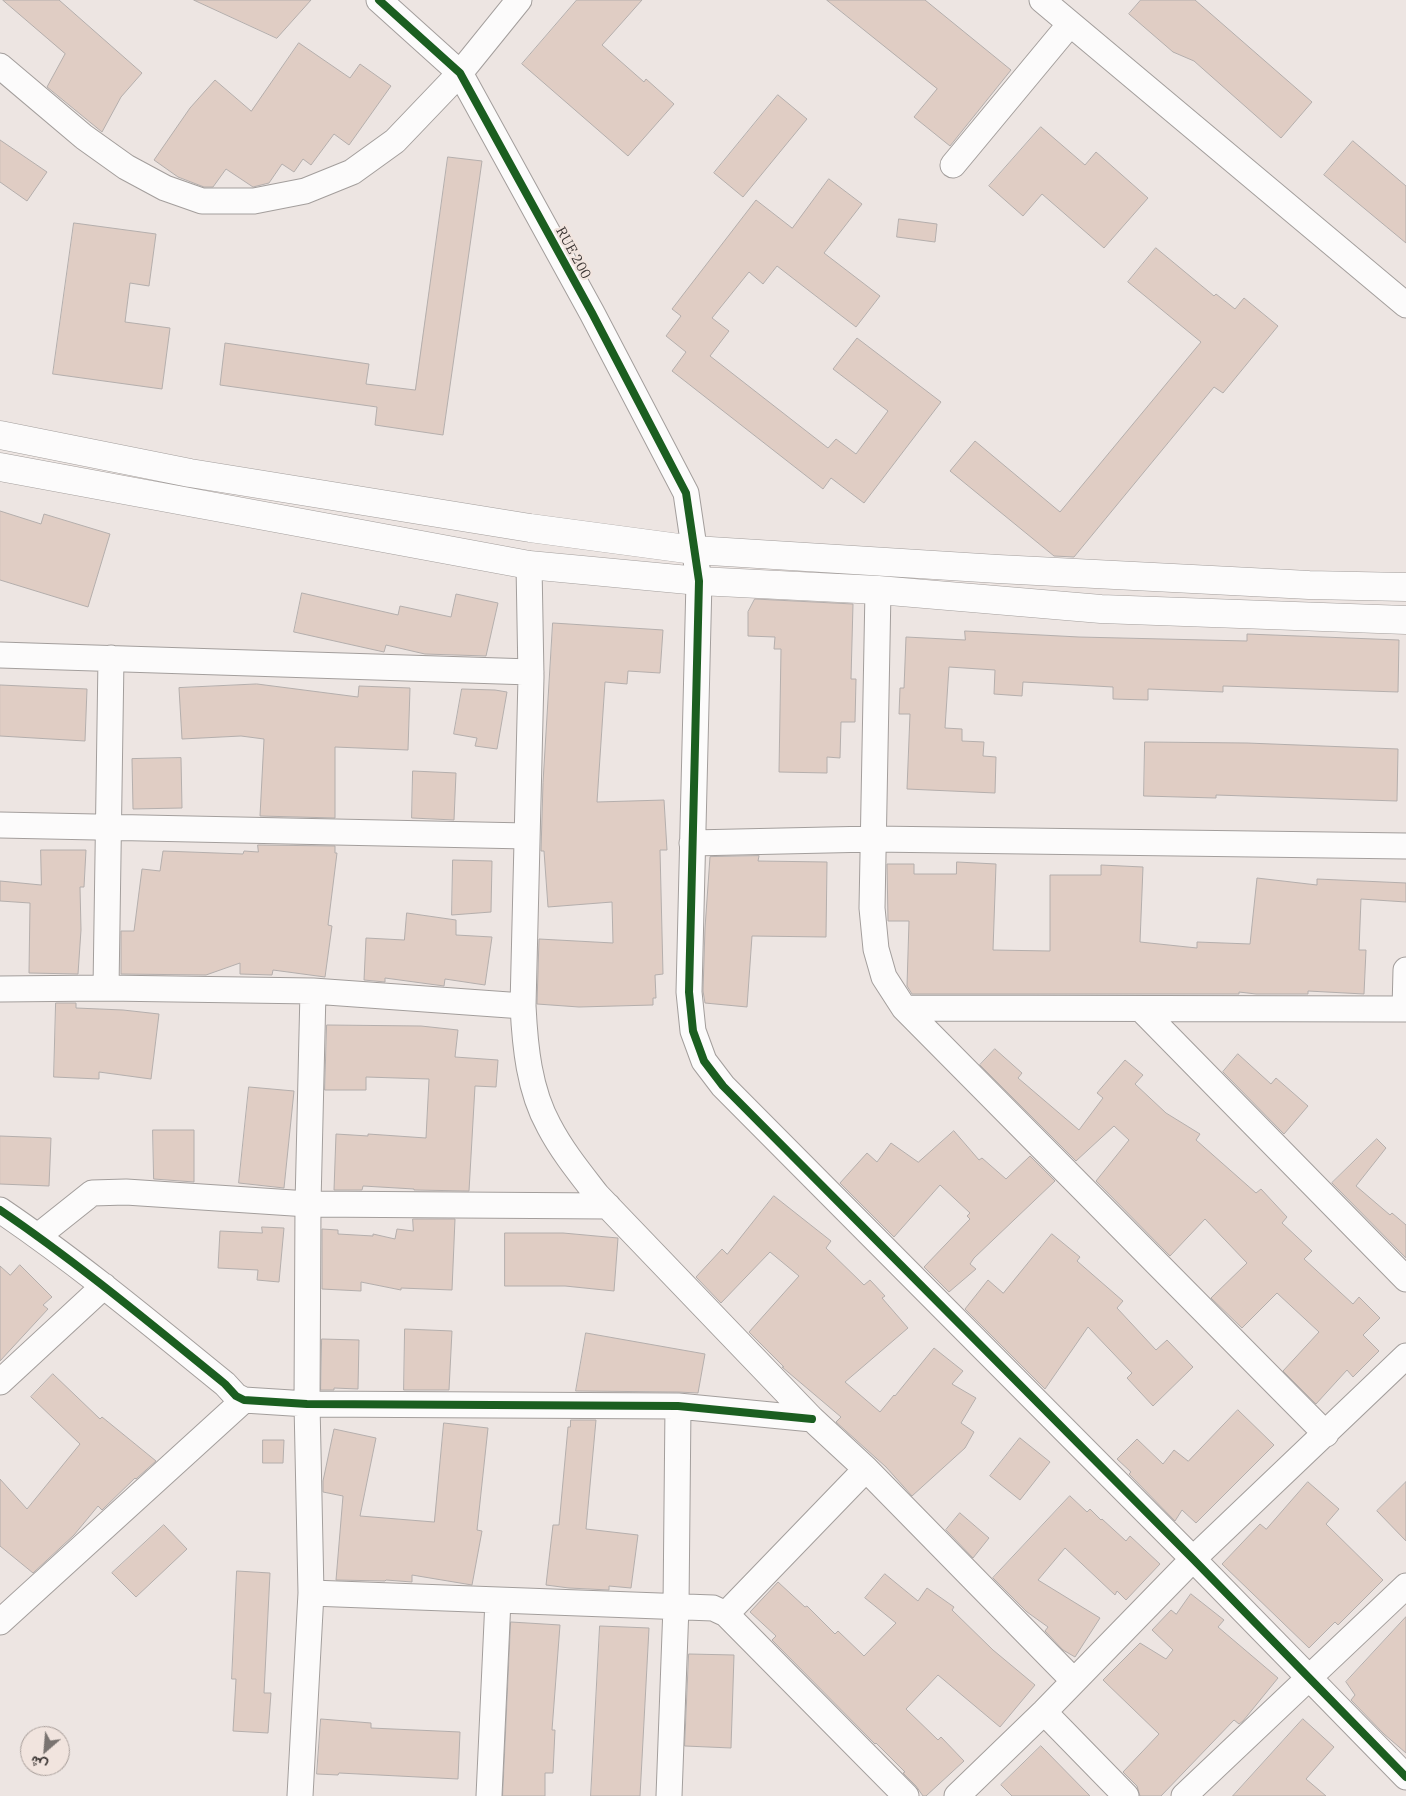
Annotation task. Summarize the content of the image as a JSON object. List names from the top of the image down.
{
  "streets": {
    "street": ["RUE 200"]
  },
  "north": "bottom left"
}
